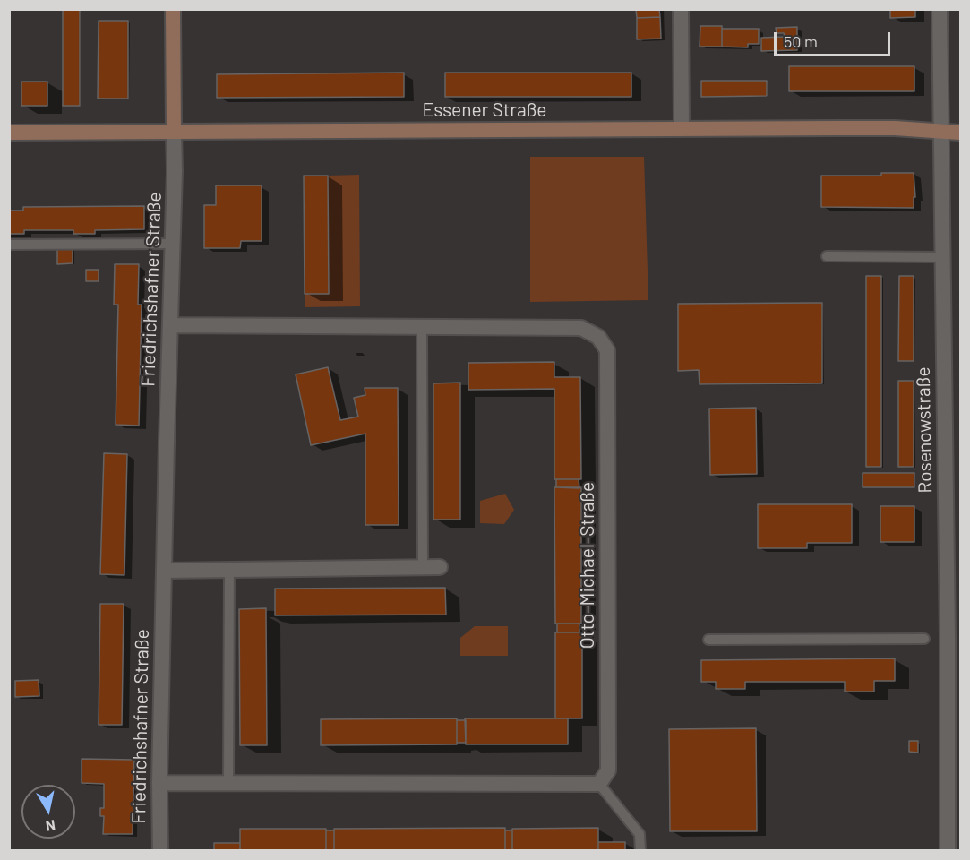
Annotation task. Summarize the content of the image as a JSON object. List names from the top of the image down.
{
  "streets": {
    "main road": ["Essener Straße", "Friedrichshafner Straße"],
    "street": ["Rosenowstraße", "Otto-Michael-Straße"]
  },
  "crossings": [
    ["Essener Straße", "Friedrichshafner Straße"],
    ["Essener Straße", "Rosenowstraße"],
    ["Friedrichshafner Straße", "Otto-Michael-Straße"]
  ],
  "scale_bar": "50 m",
  "north": "bottom"
}
